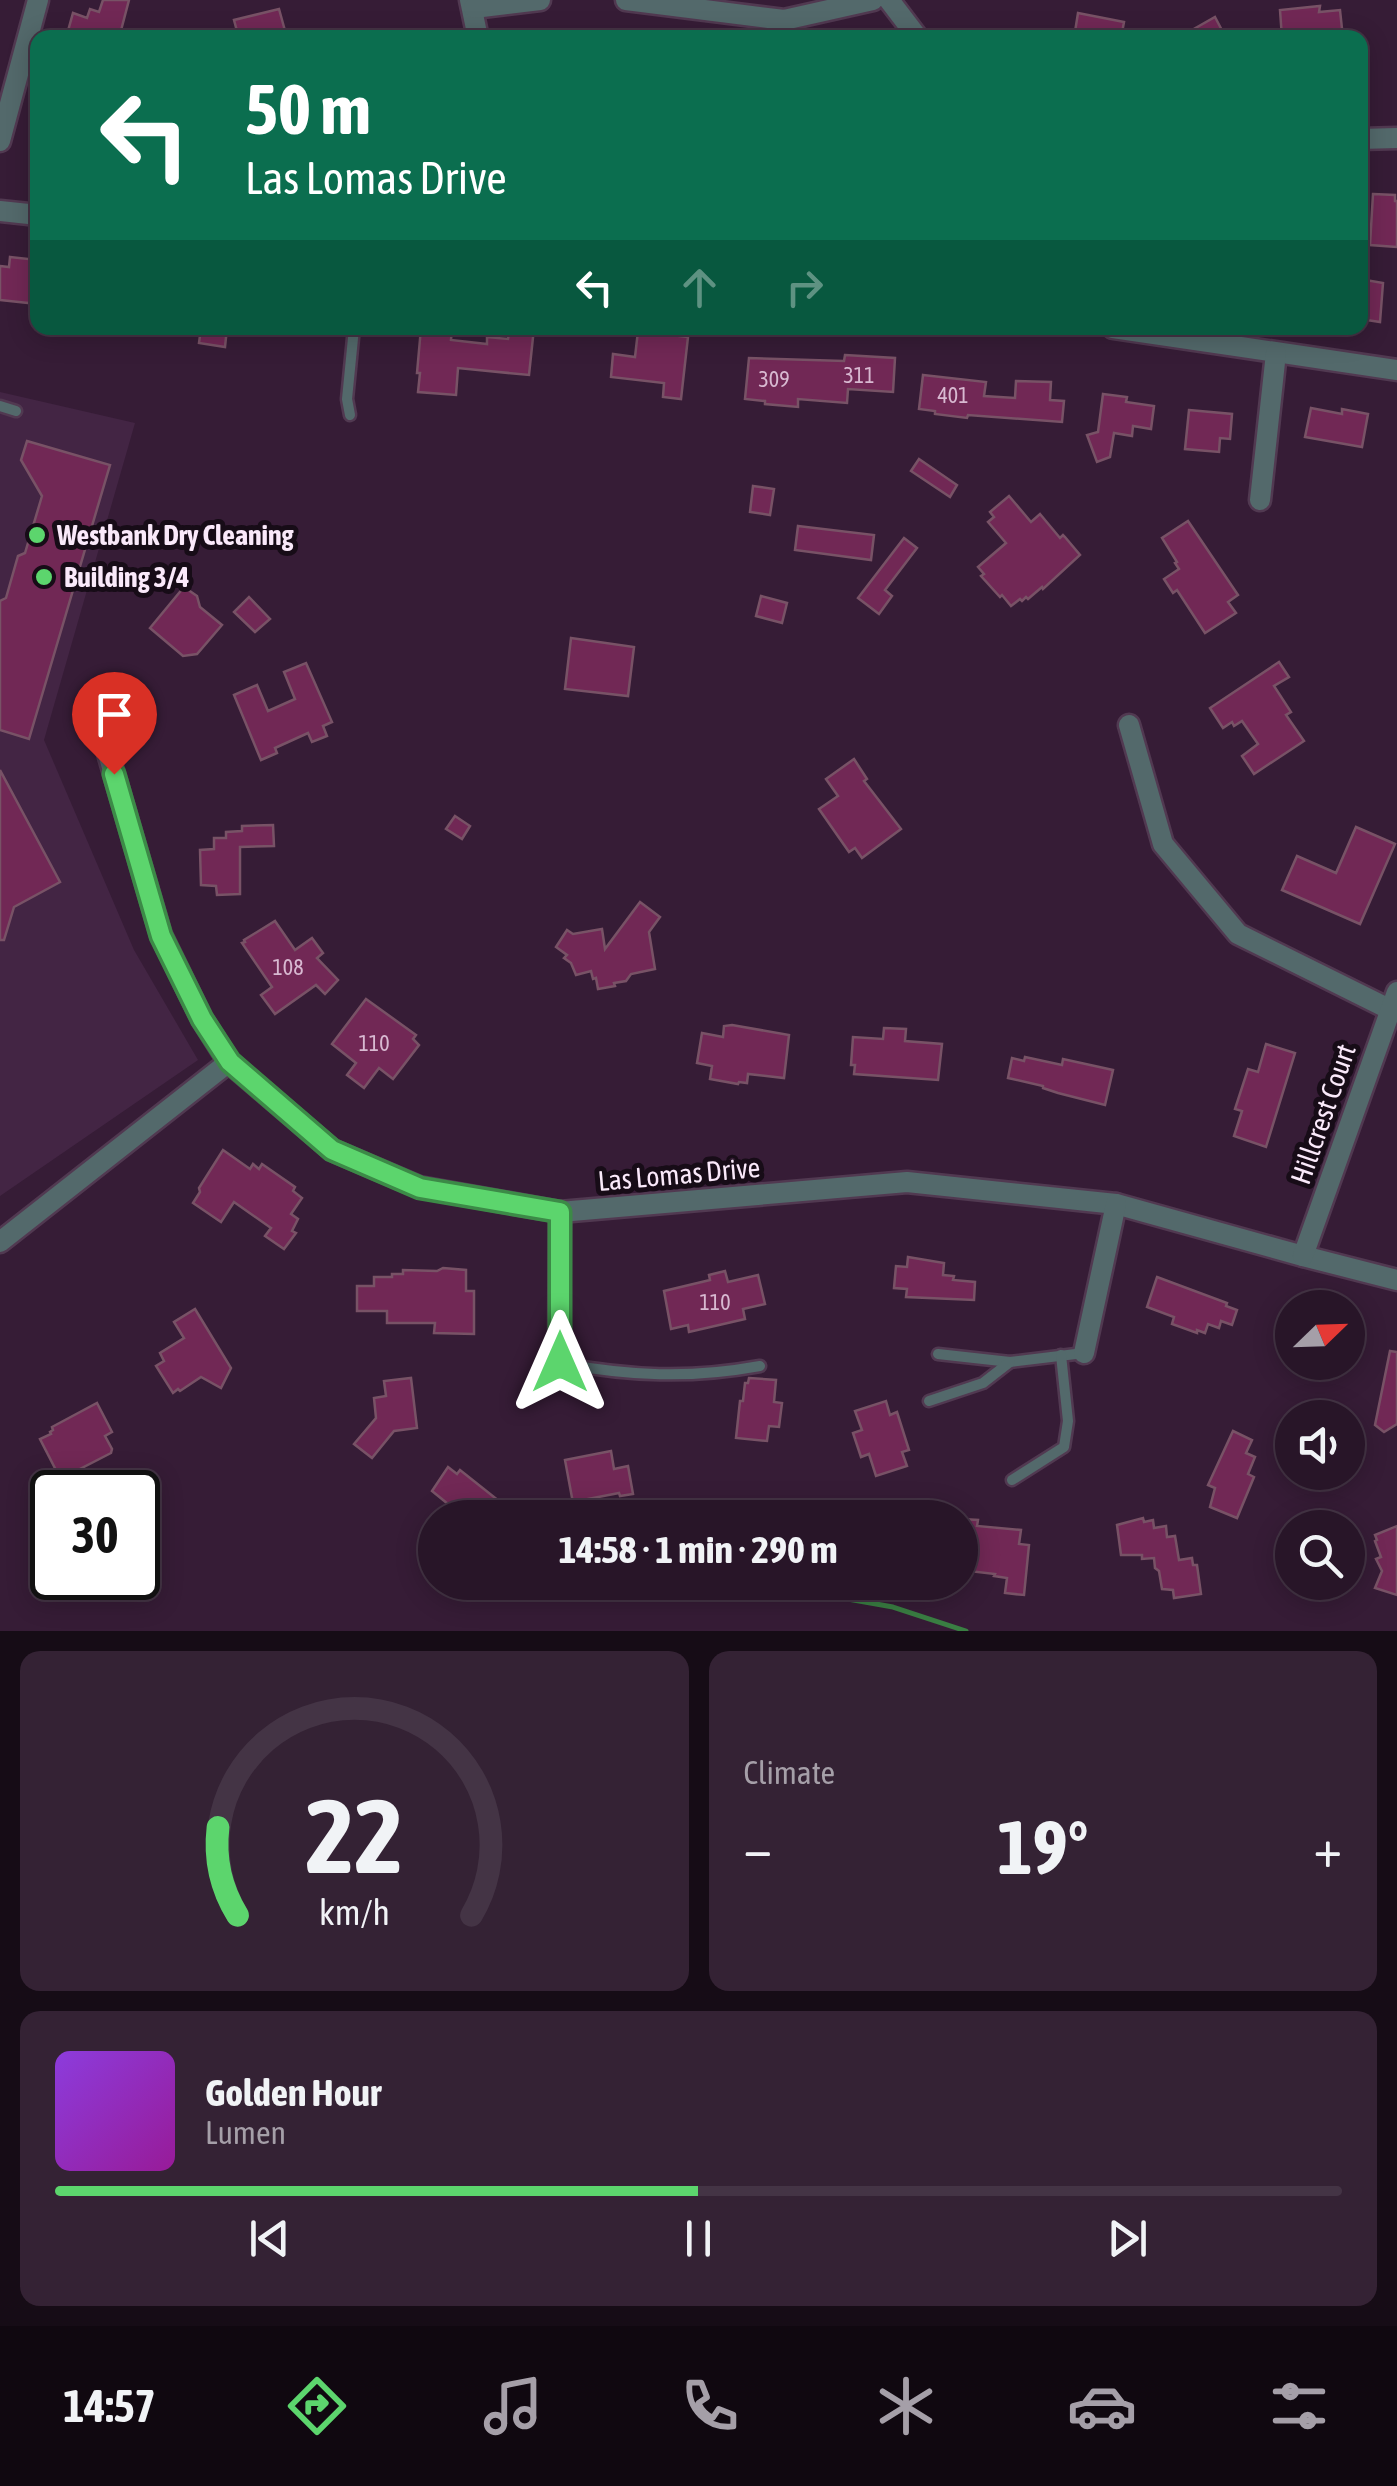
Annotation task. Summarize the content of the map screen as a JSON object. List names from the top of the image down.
{
  "streets": {
    "street": ["Hillcrest Court", "Las Lomas Drive"]
  },
  "crossings": [
    ["Hillcrest Court", "Las Lomas Drive"]
  ],
  "places": ["Westbank Dry Cleaning", "Building 3/4"],
  "house_numbers": [
    "311",
    "309",
    "401",
    "108",
    "110",
    "110"
  ],
  "north": "top right",
  "page": {
    "turn": ["50 m", "Las Lomas Drive"],
    "limit": "30",
    "trip": "14:58 · 1 min · 290 m",
    "tile": "Climate",
    "heat": ["−", "19°", "+"],
    "song": ["Golden Hour", "Lumen"],
    "tabs": "14:57",
    "gauge": ["22", "km/h"]
  }
}
